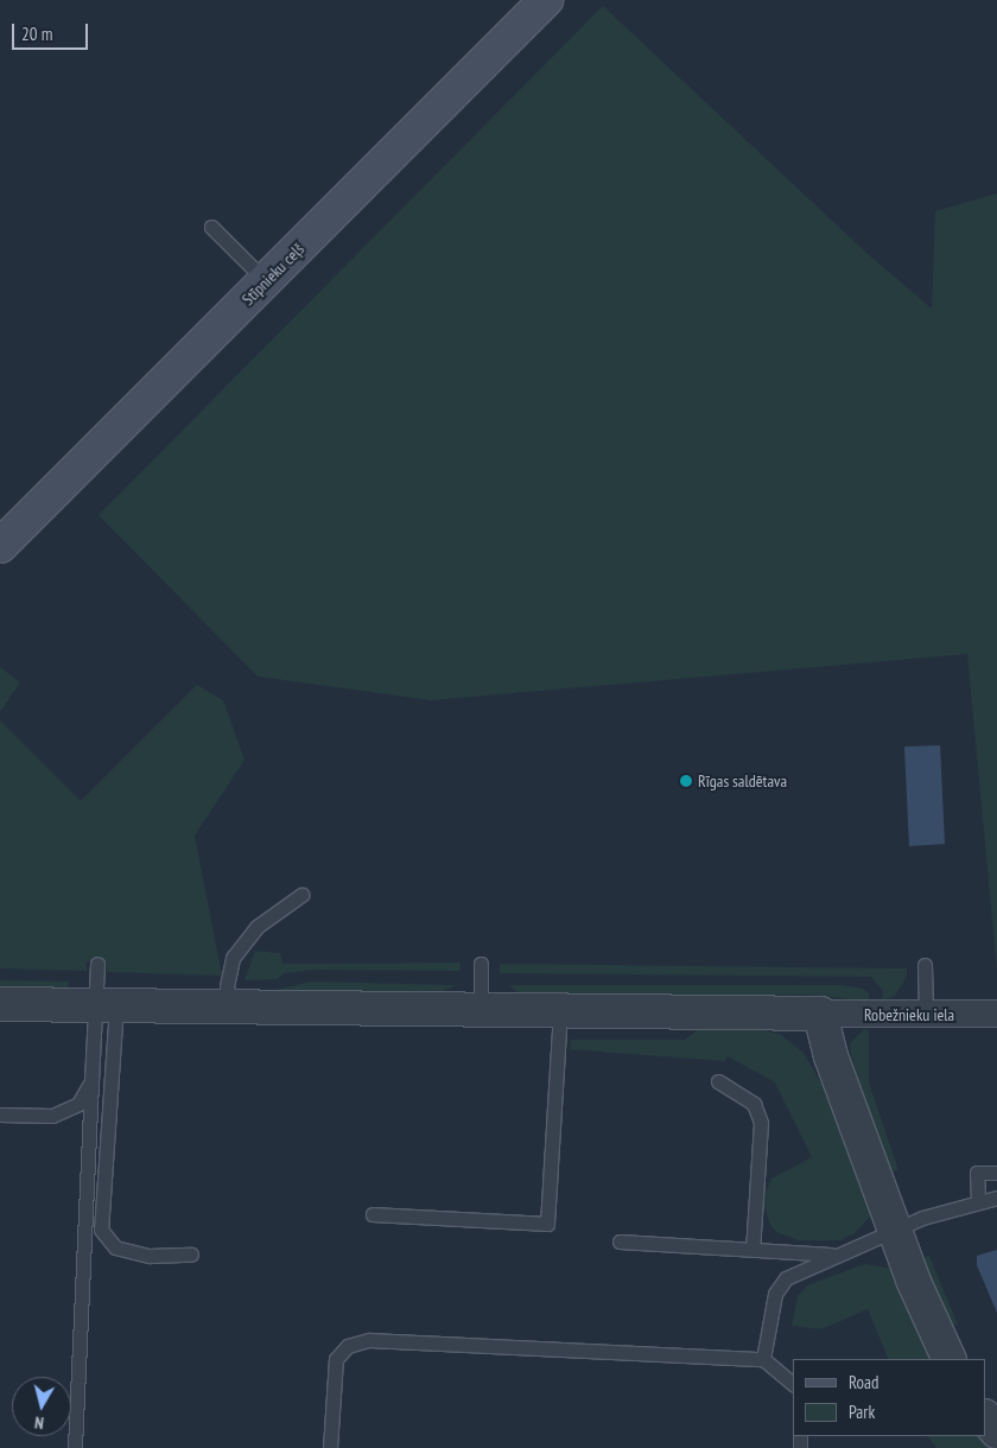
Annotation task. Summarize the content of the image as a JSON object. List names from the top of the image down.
{
  "streets": {
    "main road": ["Stīpnieku ceļš"],
    "street": ["Robežnieku iela"]
  },
  "places": ["Rīgas saldētava"],
  "legend": ["Road", "Park"],
  "scale_bar": "20 m",
  "north": "bottom"
}
